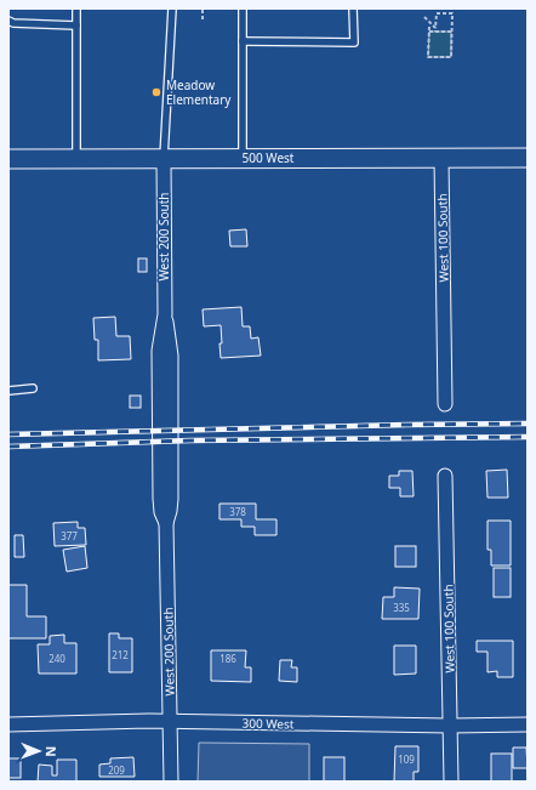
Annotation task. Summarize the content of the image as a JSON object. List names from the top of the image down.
{
  "streets": {
    "street": [
      "500 West",
      "West 200 South",
      "West 100 South",
      "300 West"
    ]
  },
  "crossings": [
    ["500 West", "West 200 South"],
    ["500 West", "West 100 South"],
    ["West 200 South", "300 West"],
    ["West 100 South", "300 West"]
  ],
  "places": ["Meadow Elementary"],
  "house_numbers": [
    "378",
    "377",
    "335",
    "212",
    "240",
    "186",
    "109",
    "209"
  ],
  "north": "right"
}
